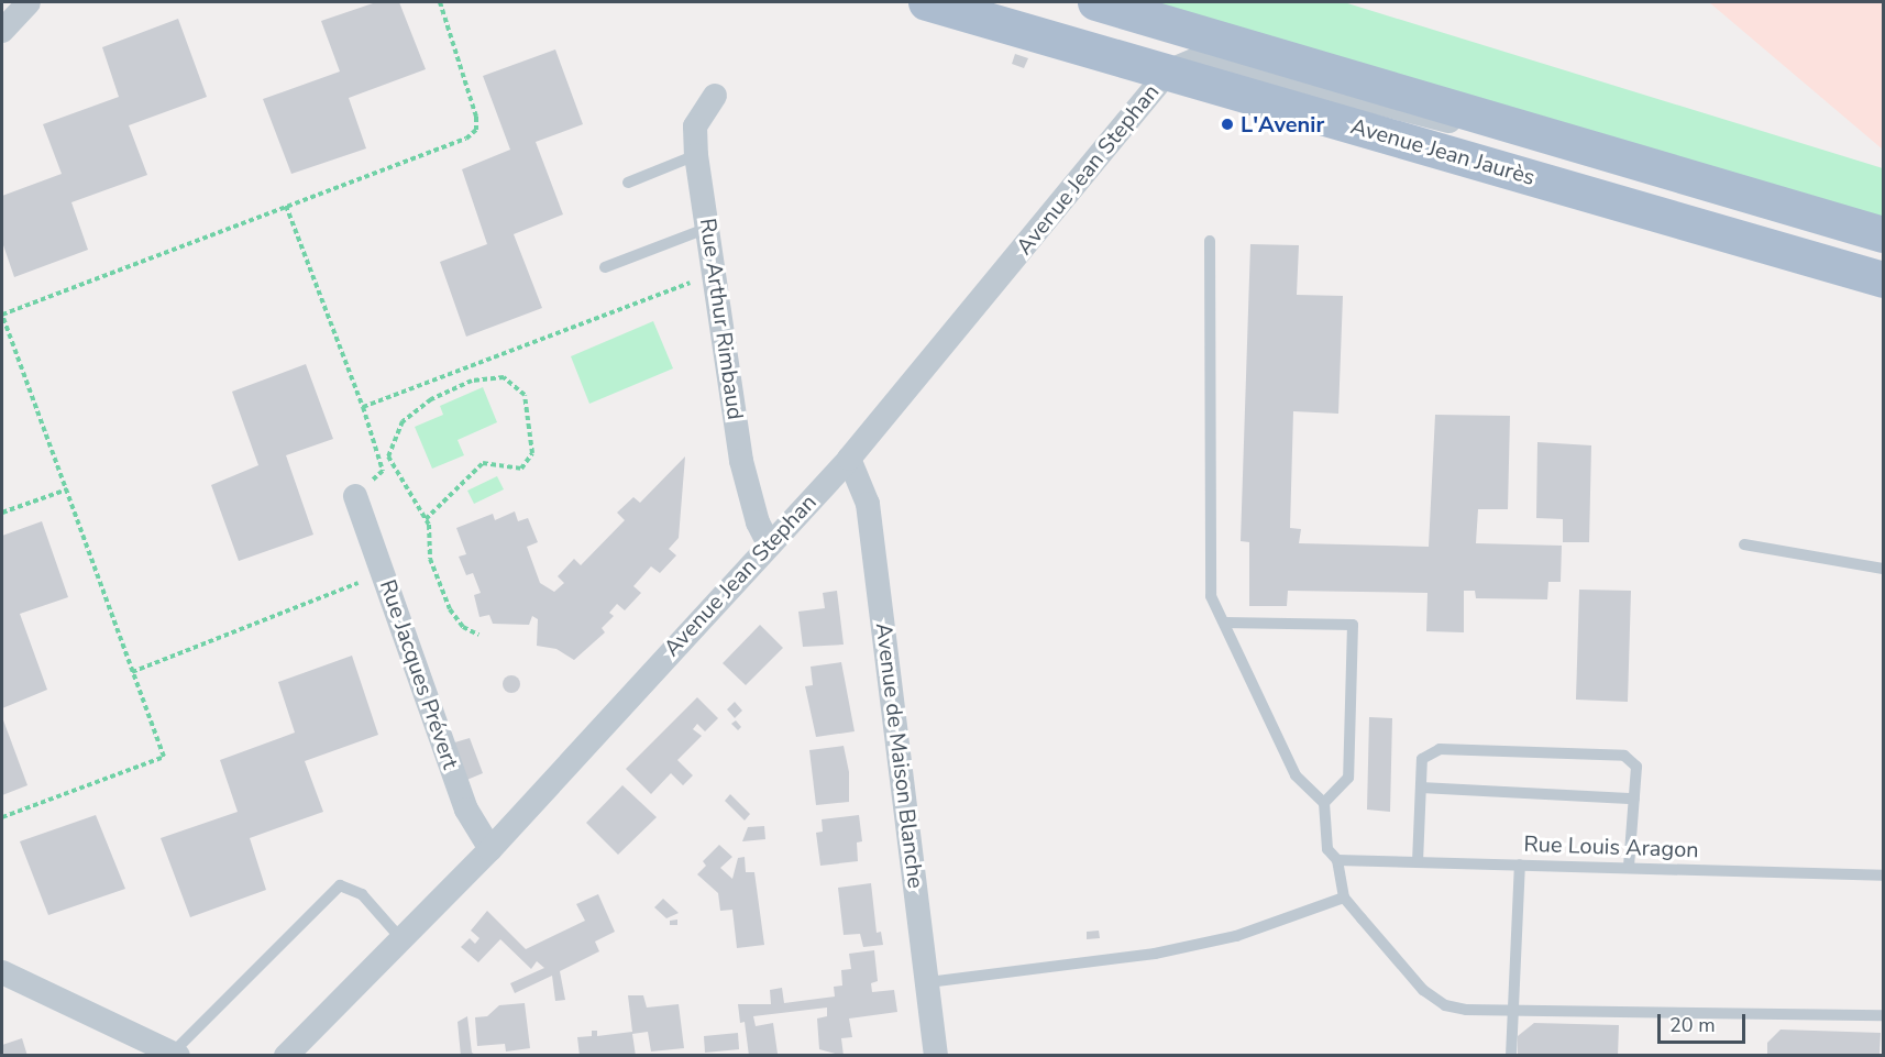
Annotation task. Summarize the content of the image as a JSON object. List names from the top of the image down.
{
  "streets": {
    "main road": ["Avenue Jean Jaurès"],
    "street": [
      "Avenue Jean Stephan",
      "Rue Arthur Rimbaud",
      "Rue Jacques Prévert",
      "Avenue de Maison Blanche"
    ],
    "lane": ["Rue Louis Aragon"]
  },
  "crossings": [
    ["Avenue Jean Jaurès", "Avenue Jean Stephan"],
    ["Avenue Jean Stephan", "Rue Arthur Rimbaud"],
    ["Avenue Jean Stephan", "Rue Jacques Prévert"],
    ["Avenue Jean Stephan", "Avenue de Maison Blanche"]
  ],
  "places": ["L'Avenir"],
  "scale_bar": "20 m"
}
